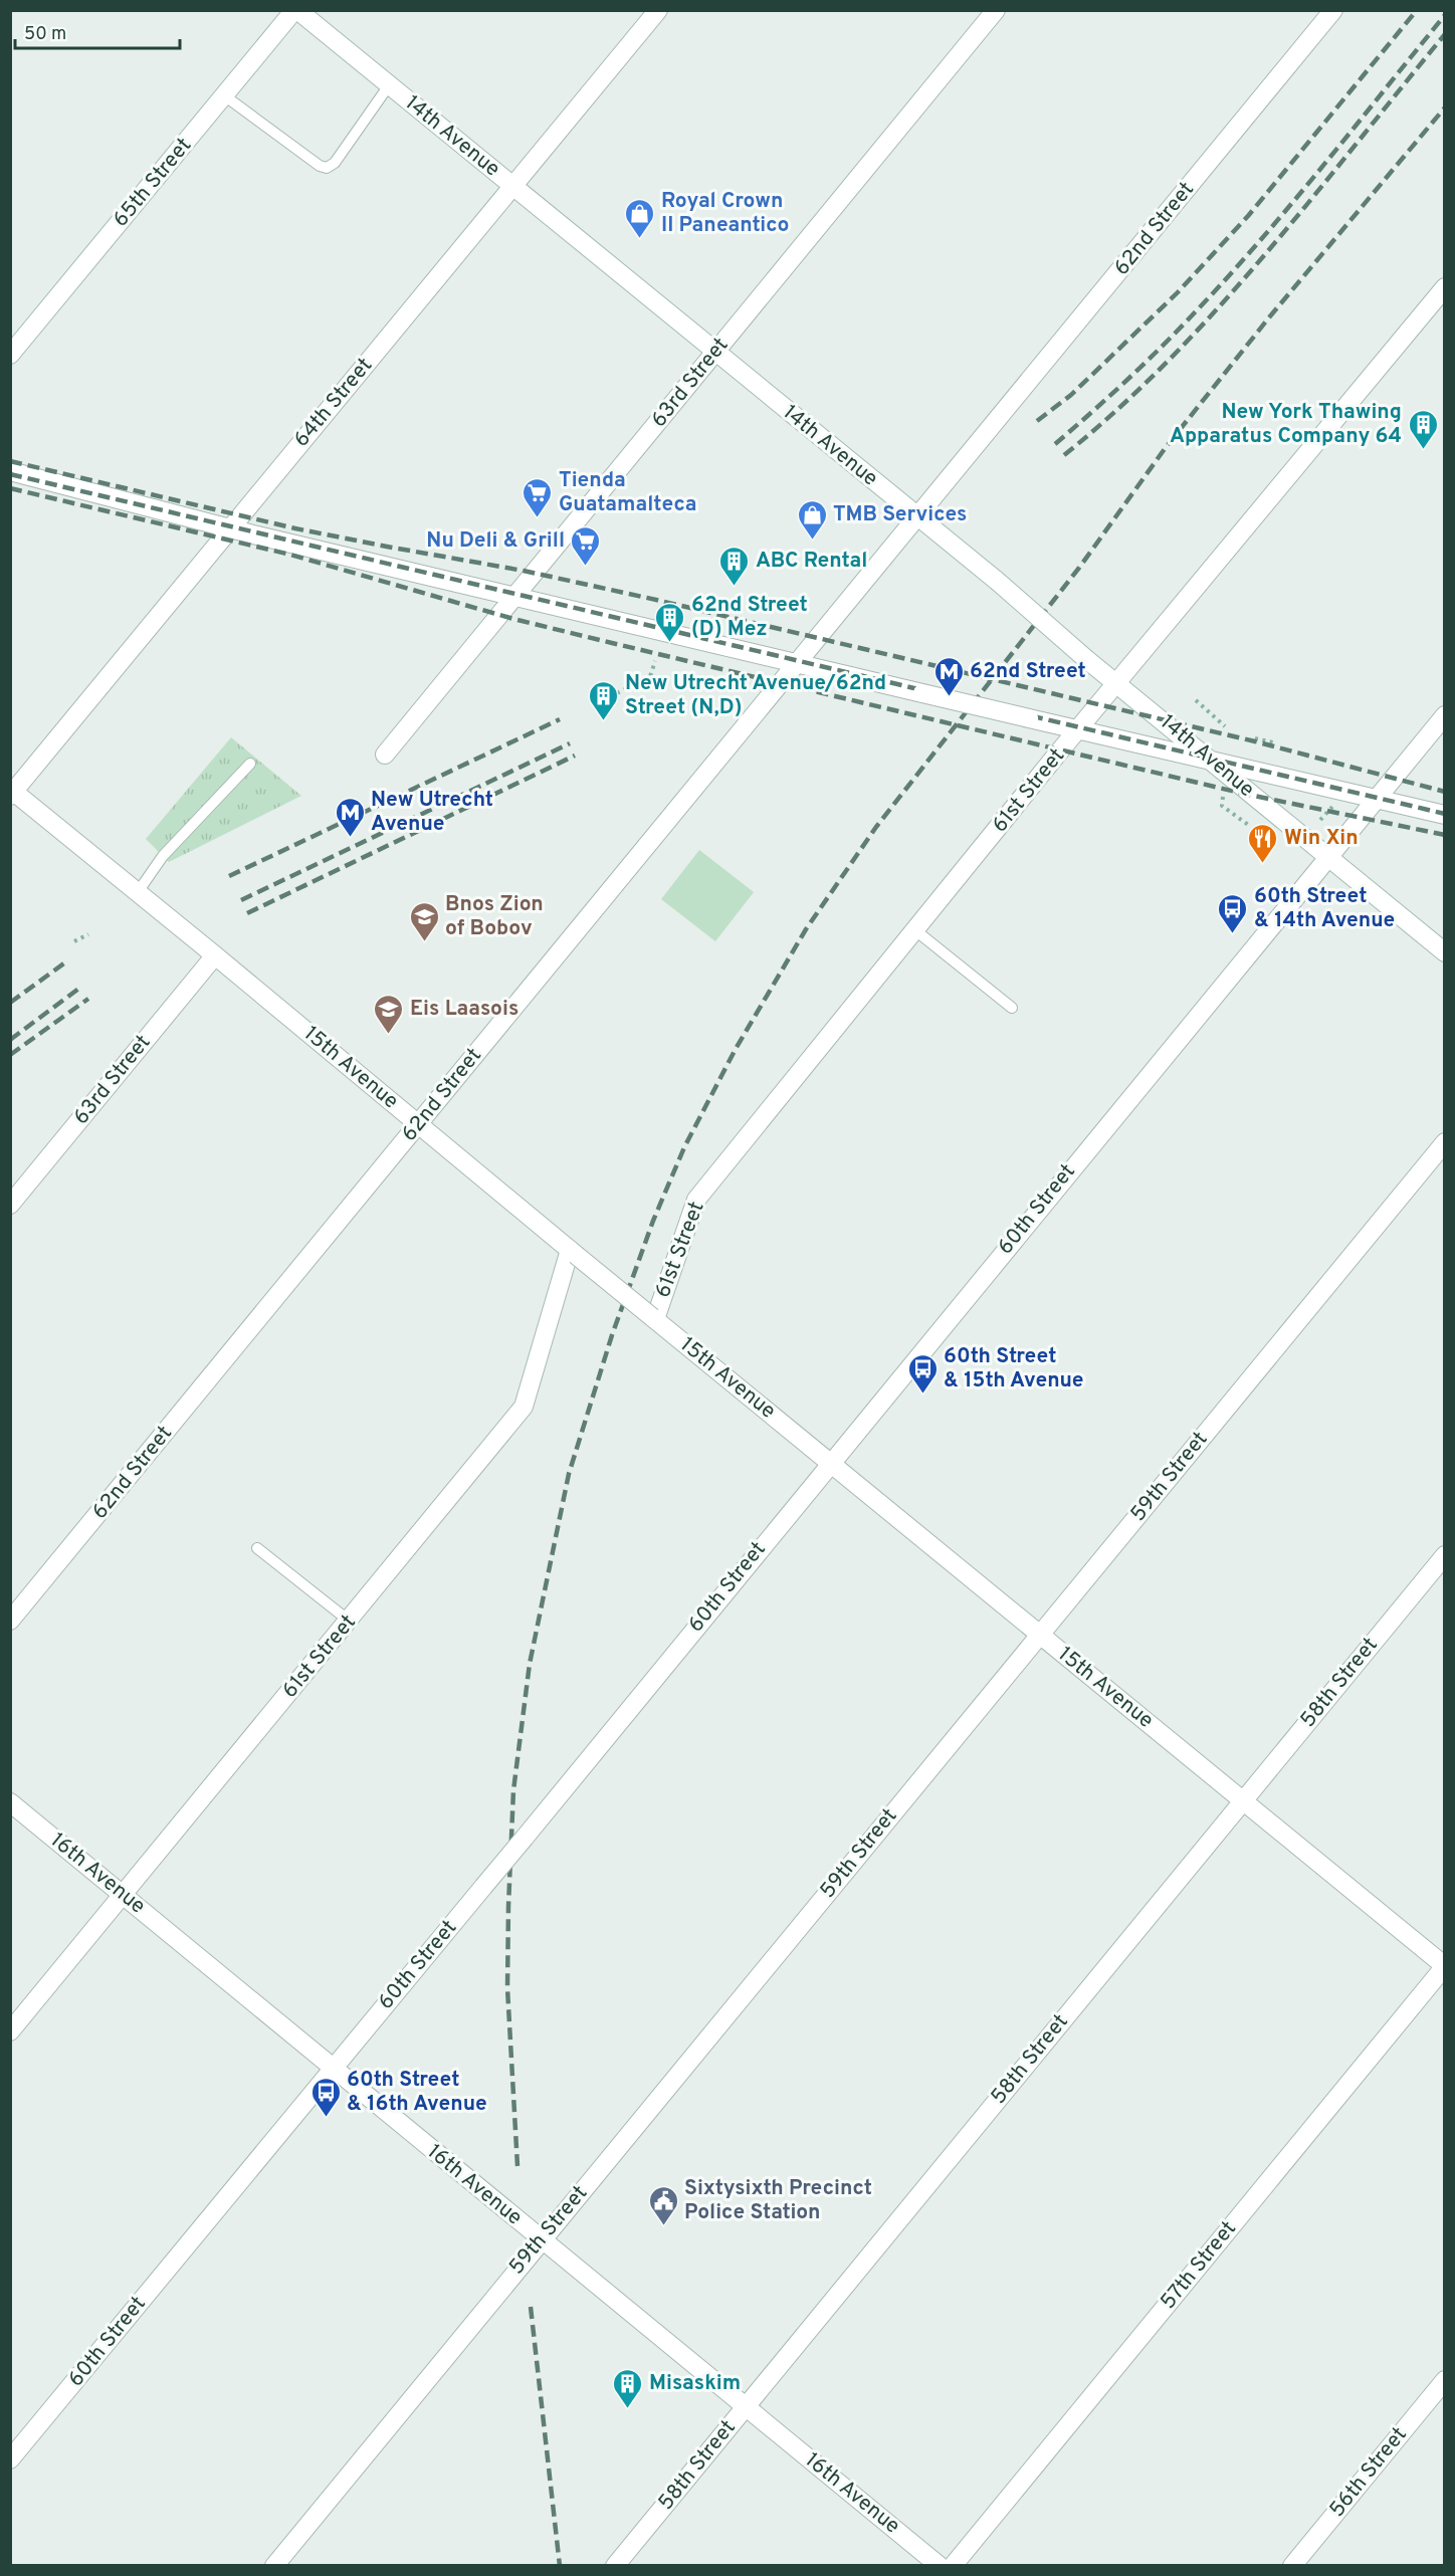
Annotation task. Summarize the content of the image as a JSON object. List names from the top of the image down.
{
  "streets": {
    "street": [
      "14th Avenue",
      "65th Street",
      "62nd Street",
      "63rd Street",
      "64th Street",
      "61st Street",
      "15th Avenue",
      "60th Street",
      "59th Street",
      "58th Street",
      "16th Avenue",
      "57th Street",
      "56th Street"
    ]
  },
  "crossings": [
    ["14th Avenue", "65th Street"],
    ["14th Avenue", "62nd Street"],
    ["14th Avenue", "63rd Street"],
    ["14th Avenue", "64th Street"],
    ["14th Avenue", "61st Street"],
    ["14th Avenue", "60th Street"],
    ["62nd Street", "15th Avenue"],
    ["63rd Street", "15th Avenue"],
    ["64th Street", "15th Avenue"],
    ["61st Street", "15th Avenue"],
    ["61st Street", "16th Avenue"],
    ["15th Avenue", "60th Street"],
    ["15th Avenue", "59th Street"],
    ["15th Avenue", "58th Street"],
    ["15th Avenue", "57th Street"],
    ["60th Street", "16th Avenue"],
    ["59th Street", "16th Avenue"],
    ["58th Street", "16th Avenue"]
  ],
  "places": {
    "shop": ["Royal Crown II Paneantico", "TMB Services"],
    "building": [
      "New York Thawing Apparatus Company 64",
      "ABC Rental",
      "62nd Street (D) Mez",
      "New Utrecht Avenue/62nd Street (N,D)",
      "Misaskim"
    ],
    "supermarket": ["Tienda Guatamalteca", "Nu Deli & Grill"],
    "metro station": ["62nd Street", "New Utrecht Avenue"],
    "restaurant": ["Win Xin"],
    "bus stop": ["60th Street & 14th Avenue", "60th Street & 15th Avenue", "60th Street & 16th Avenue"],
    "school or university": ["Bnos Zion of Bobov", "Eis Laasois"],
    "public building": ["Sixtysixth Precinct Police Station"]
  },
  "scale_bar": "50 m"
}
